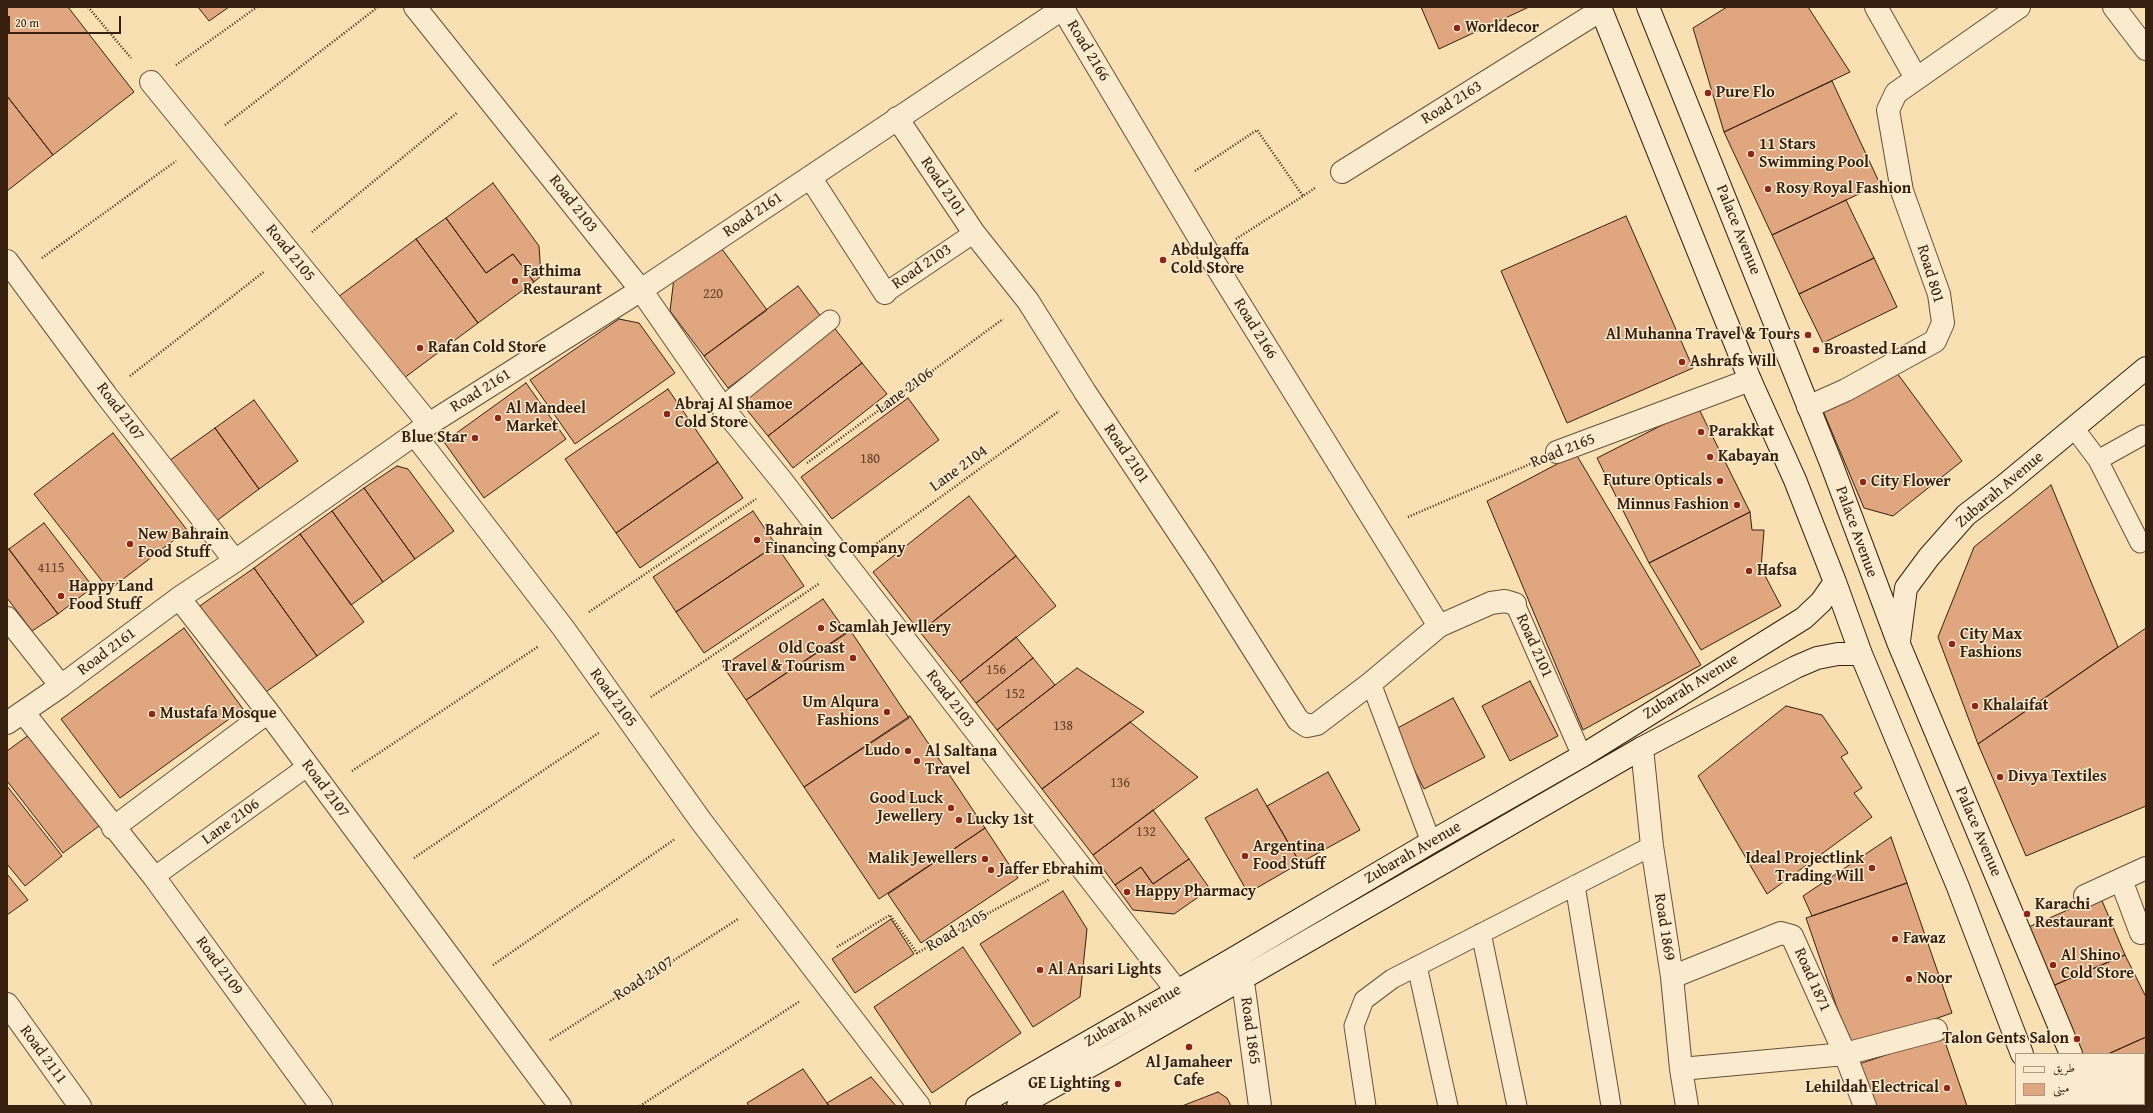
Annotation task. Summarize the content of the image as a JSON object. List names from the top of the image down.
{
  "streets": {
    "street": [
      "Road 2166",
      "Road 2163",
      "Road 2101",
      "Road 2103",
      "Road 2161",
      "Palace Avenue",
      "Road 2105",
      "Road 801",
      "Road 2107",
      "Road 2165",
      "Zubarah Avenue",
      "Road 1869",
      "Road 2109",
      "Road 1871",
      "Road 1865",
      "Road 2111"
    ],
    "lane": ["Lane 2106"],
    "path": ["Lane 2104"]
  },
  "crossings": [
    ["Road 2166", "Road 2101"],
    ["Road 2166", "Road 2161"],
    ["Road 2166", "Road 2165"],
    ["Road 2101", "Road 2103"],
    ["Road 2101", "Road 2161"],
    ["Road 2101", "Lane 2106"],
    ["Road 2101", "Lane 2104"],
    ["Road 2101", "Zubarah Avenue"],
    ["Road 2103", "Road 2161"],
    ["Road 2103", "Road 2105"],
    ["Road 2103", "Lane 2106"],
    ["Road 2103", "Lane 2104"],
    ["Road 2103", "Zubarah Avenue"],
    ["Road 2161", "Road 2105"],
    ["Road 2161", "Road 2107"],
    ["Road 2161", "Road 2109"],
    ["Palace Avenue", "Road 801"],
    ["Palace Avenue", "Zubarah Avenue"],
    ["Road 2105", "Road 2107"],
    ["Lane 2106", "Road 2107"],
    ["Lane 2106", "Road 2109"],
    ["Zubarah Avenue", "Road 1869"],
    ["Zubarah Avenue", "Road 1865"],
    ["Road 1869", "Road 1871"]
  ],
  "places": [
    "Worldecor",
    "Pure Flo",
    "11 Stars Swimming Pool",
    "Rosy Royal Fashion",
    "Abdulgaffa Cold Store",
    "Fathima Restaurant",
    "Al Muhanna Travel & Tours",
    "Rafan Cold Store",
    "Broasted Land",
    "Ashrafs Will",
    "Abraj Al Shamoe Cold Store",
    "Al Mandeel Market",
    "Parakkat",
    "Blue Star",
    "Kabayan",
    "Future Opticals",
    "City Flower",
    "Minnus Fashion",
    "Bahrain Financing Company",
    "New Bahrain Food Stuff",
    "Hafsa",
    "Happy Land Food Stuff",
    "Scamlah Jewllery",
    "City Max Fashions",
    "Old Coast Travel & Tourism",
    "Khalaifat",
    "Um Alqura Fashions",
    "Mustafa Mosque",
    "Ludo",
    "Al Saltana Travel",
    "Divya Textiles",
    "Good Luck Jewellery",
    "Lucky 1st",
    "Argentina Food Stuff",
    "Malik Jewellers",
    "Ideal Projectlink Trading Will",
    "Jaffer Ebrahim",
    "Happy Pharmacy",
    "Karachi Restaurant",
    "Fawaz",
    "Al Shino Cold Store",
    "Al Ansari Lights",
    "Noor",
    "Talon Gents Salon",
    "Al Jamaheer Cafe",
    "GE Lighting",
    "Lehildah Electrical"
  ],
  "house_numbers": [
    "220",
    "180",
    "4115",
    "156",
    "152",
    "138",
    "136",
    "132"
  ],
  "legend": ["طريق", "مبنى"],
  "scale_bar": "20 m"
}
